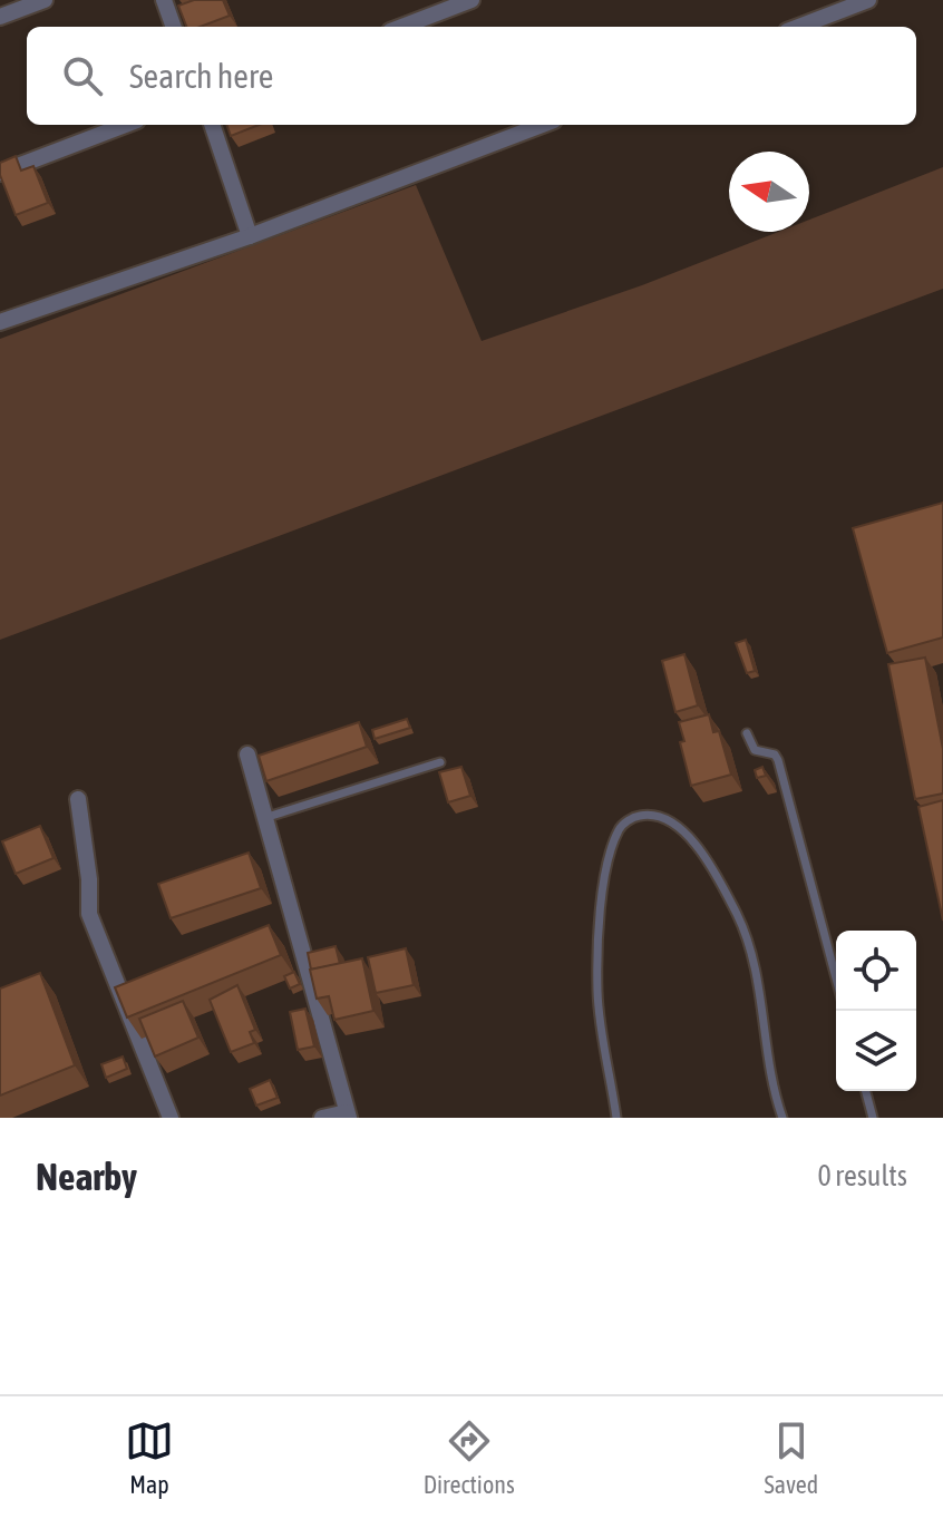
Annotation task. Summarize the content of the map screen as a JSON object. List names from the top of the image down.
{
  "north": "left",
  "page": {
    "search": "Search here",
    "heading": ["Nearby", "0 results"],
    "nav": ["Map", "Directions", "Saved"]
  }
}
